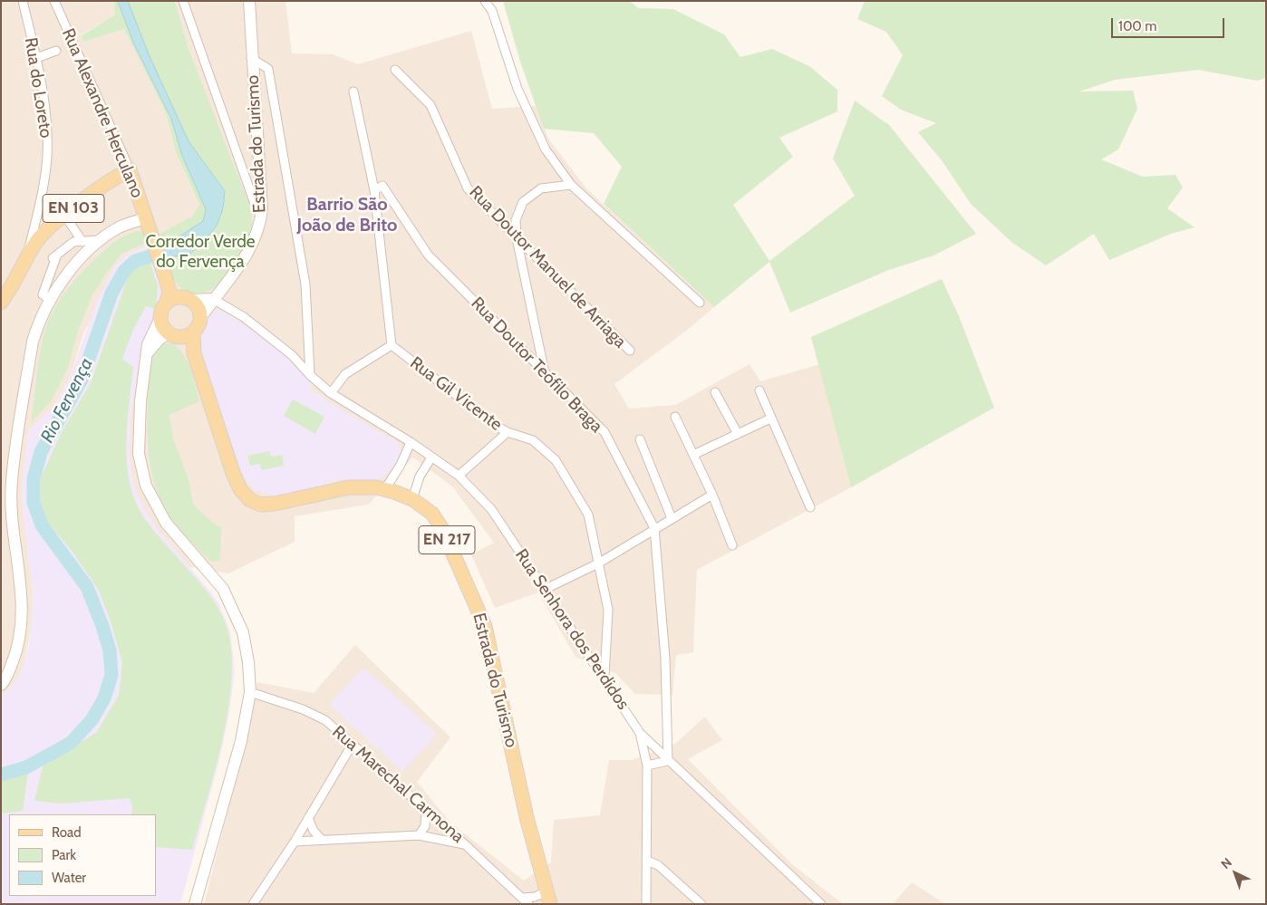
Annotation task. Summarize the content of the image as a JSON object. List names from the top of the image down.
{
  "streets": {
    "main road": [
      "Rua do Loreto",
      "Rua Alexandre Herculano",
      "Estrada do Turismo",
      "EN 103",
      "EN 217"
    ],
    "street": [
      "Rua Doutor Manuel de Arriaga",
      "Rua Doutor Teófilo Braga",
      "Rua Gil Vicente",
      "Rua Senhora dos Perdidos",
      "Rua Marechal Carmona"
    ]
  },
  "crossings": [
    ["Rua do Loreto", "EN 103"],
    ["Rua Alexandre Herculano", "Estrada do Turismo"],
    ["Rua Alexandre Herculano", "EN 103"],
    ["Estrada do Turismo", "Rua Senhora dos Perdidos"],
    ["Rua Doutor Teófilo Braga", "Rua Senhora dos Perdidos"],
    ["Rua Gil Vicente", "Rua Senhora dos Perdidos"]
  ],
  "districts": ["Barrio São João de Brito"],
  "water": ["Rio Fervença"],
  "parks": ["Corredor Verde do Fervença"],
  "legend": ["Road", "Park", "Water"],
  "scale_bar": "100 m",
  "north": "top left"
}
